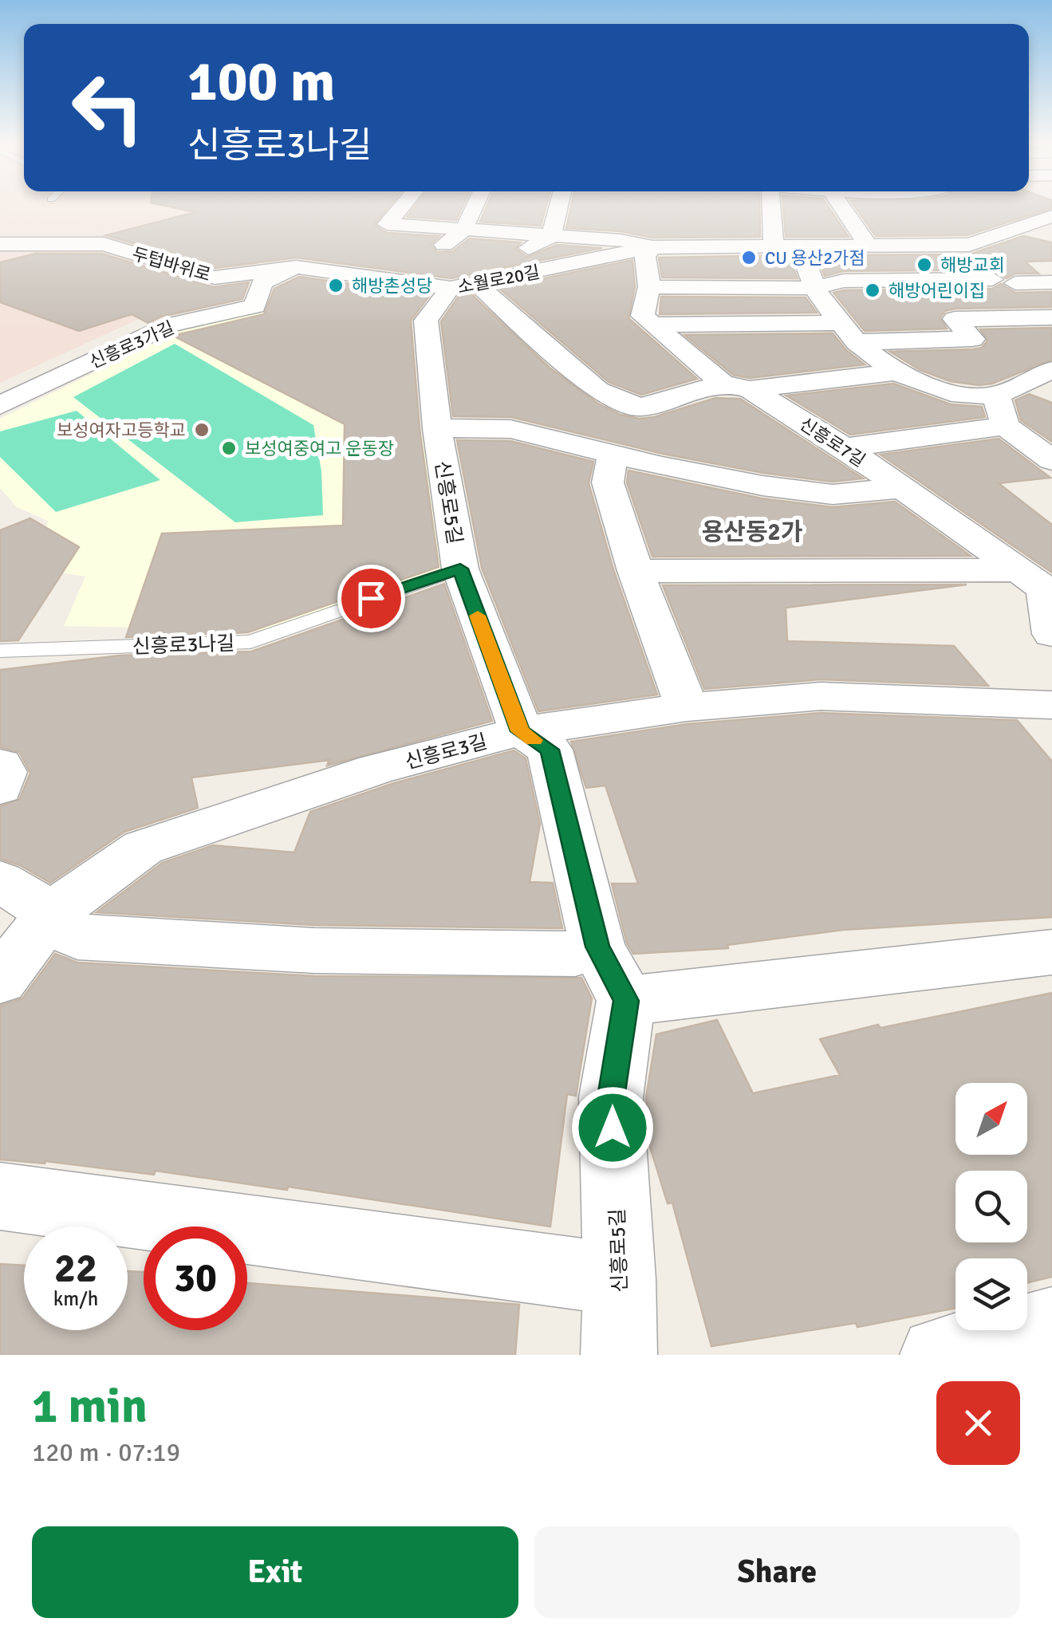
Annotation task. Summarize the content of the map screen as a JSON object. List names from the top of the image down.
{
  "streets": {
    "street": [
      "두텁바위로",
      "소월로20길",
      "신흥로3가길",
      "신흥로7길",
      "신흥로5길",
      "신흥로3길"
    ],
    "lane": ["신흥로3나길"]
  },
  "crossings": [
    ["두텁바위로", "소월로20길"],
    ["두텁바위로", "신흥로3가길"],
    ["소월로20길", "신흥로3가길"],
    ["소월로20길", "신흥로5길"],
    ["신흥로5길", "신흥로3나길"],
    ["신흥로5길", "신흥로3길"]
  ],
  "districts": ["용산동2가"],
  "places": [
    "CU 용산2가점",
    "해방교회",
    "해방촌성당",
    "해방어린이집",
    "보성여자고등학교",
    "보성여중여고 운동장"
  ],
  "north": "top right",
  "page": {
    "turn": ["100 m", "신흥로3나길"],
    "speed": "22 km/h",
    "limit": "30",
    "heading": ["1 min", "120 m · 07:19"],
    "buttons": ["Exit", "Share"]
  }
}
